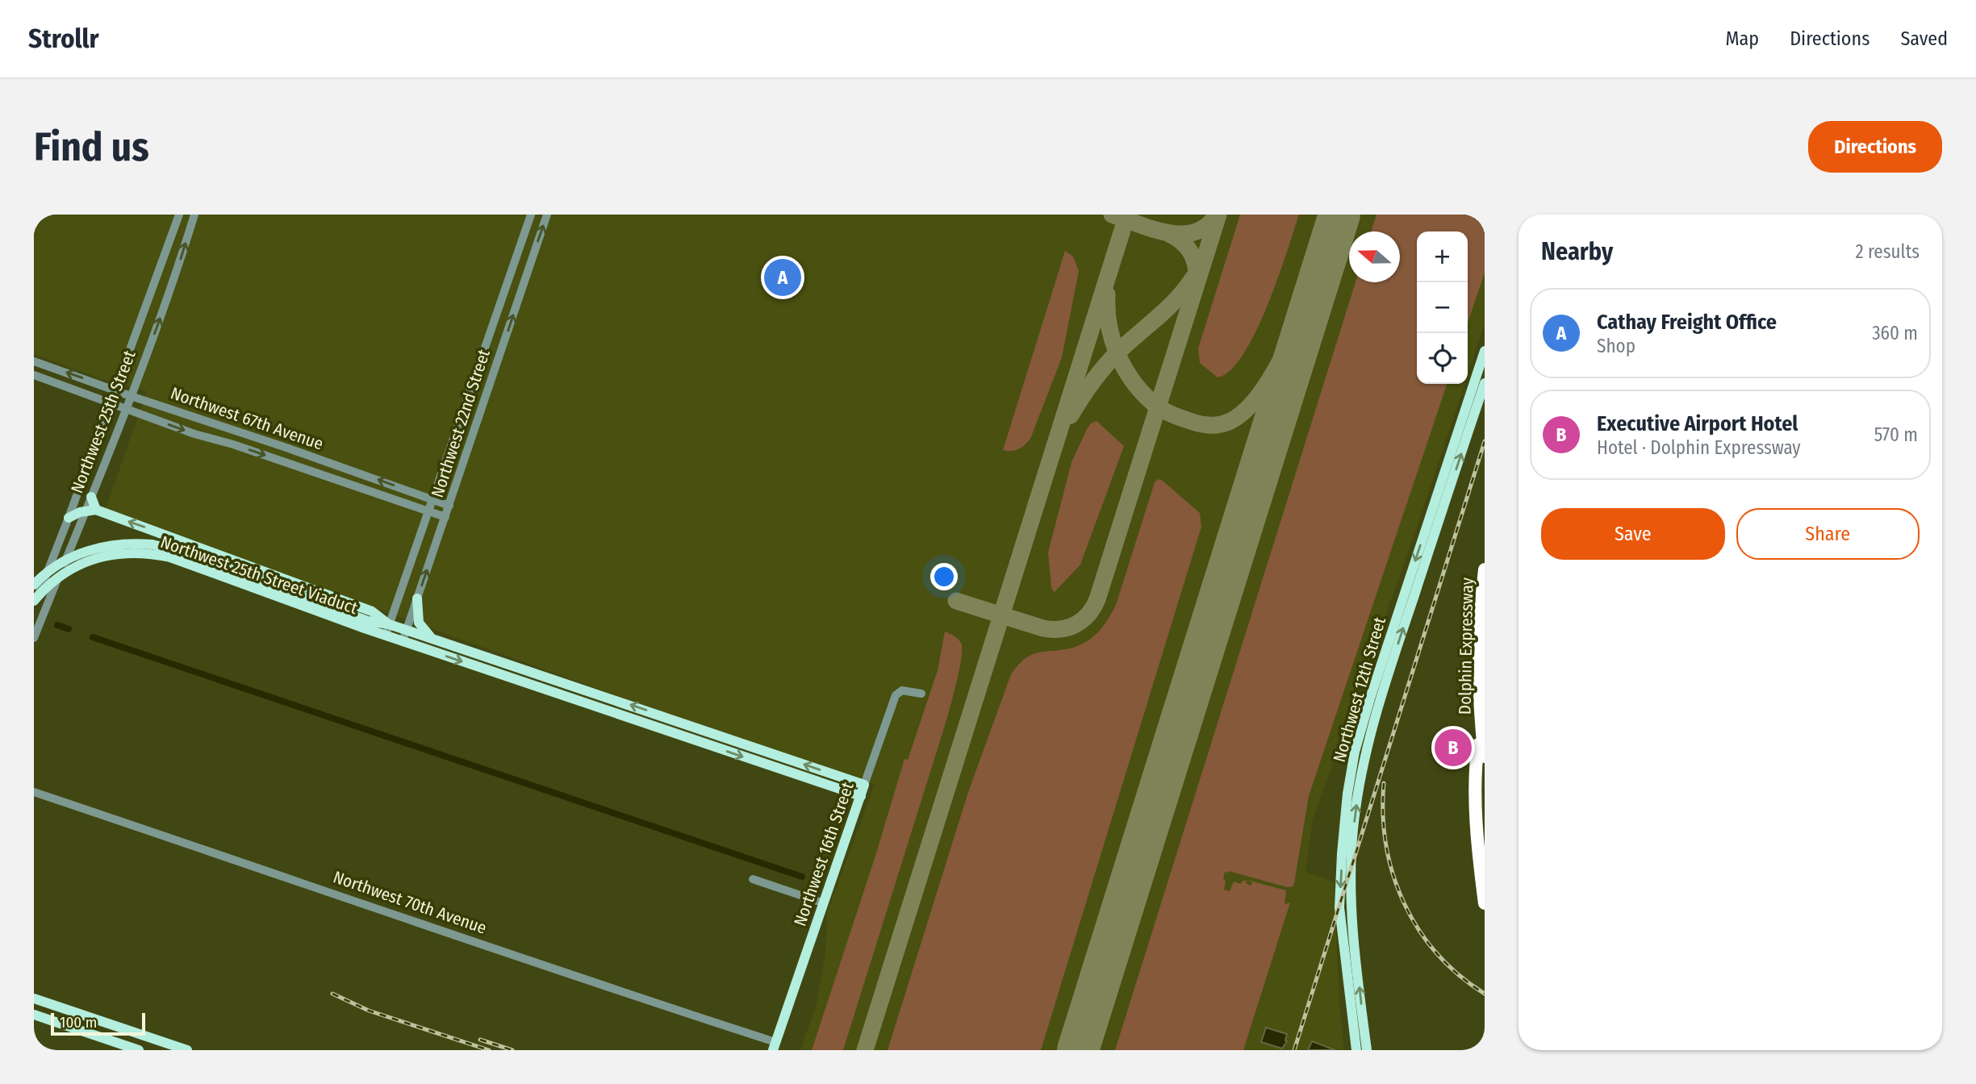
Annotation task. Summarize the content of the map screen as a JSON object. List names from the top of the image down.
{
  "streets": {
    "highway": ["Dolphin Expressway"],
    "main road": ["Northwest 25th Street Viaduct", "Northwest 12th Street", "Northwest 16th Street"],
    "street": [
      "Northwest 67th Avenue",
      "Northwest 25th Street",
      "Northwest 22nd Street",
      "Northwest 70th Avenue"
    ]
  },
  "crossings": [
    ["Northwest 67th Avenue", "Northwest 25th Street"],
    ["Northwest 67th Avenue", "Northwest 22nd Street"],
    ["Northwest 25th Street", "Northwest 25th Street Viaduct"],
    ["Northwest 22nd Street", "Northwest 25th Street Viaduct"],
    ["Northwest 16th Street", "Northwest 70th Avenue"]
  ],
  "scale_bar": "100 m",
  "north": "left",
  "page": {
    "header": "Strollr",
    "nav": ["Map", "Directions", "Saved"],
    "buttons": [
      "Directions",
      ["Save", "Share"]
    ],
    "title": "Find us",
    "heading": ["Nearby", "2 results"],
    "map_buttons": ["+", "−"],
    "pins": ["A", "B"],
    "list": [
      {
        "mark": "A",
        "name": "Cathay Freight Office",
        "note": "Shop",
        "value": "360 m"
      },
      {
        "mark": "B",
        "name": "Executive Airport Hotel",
        "note": "Hotel · Dolphin Expressway",
        "value": "570 m"
      }
    ],
    "scale": "100 m"
  }
}
